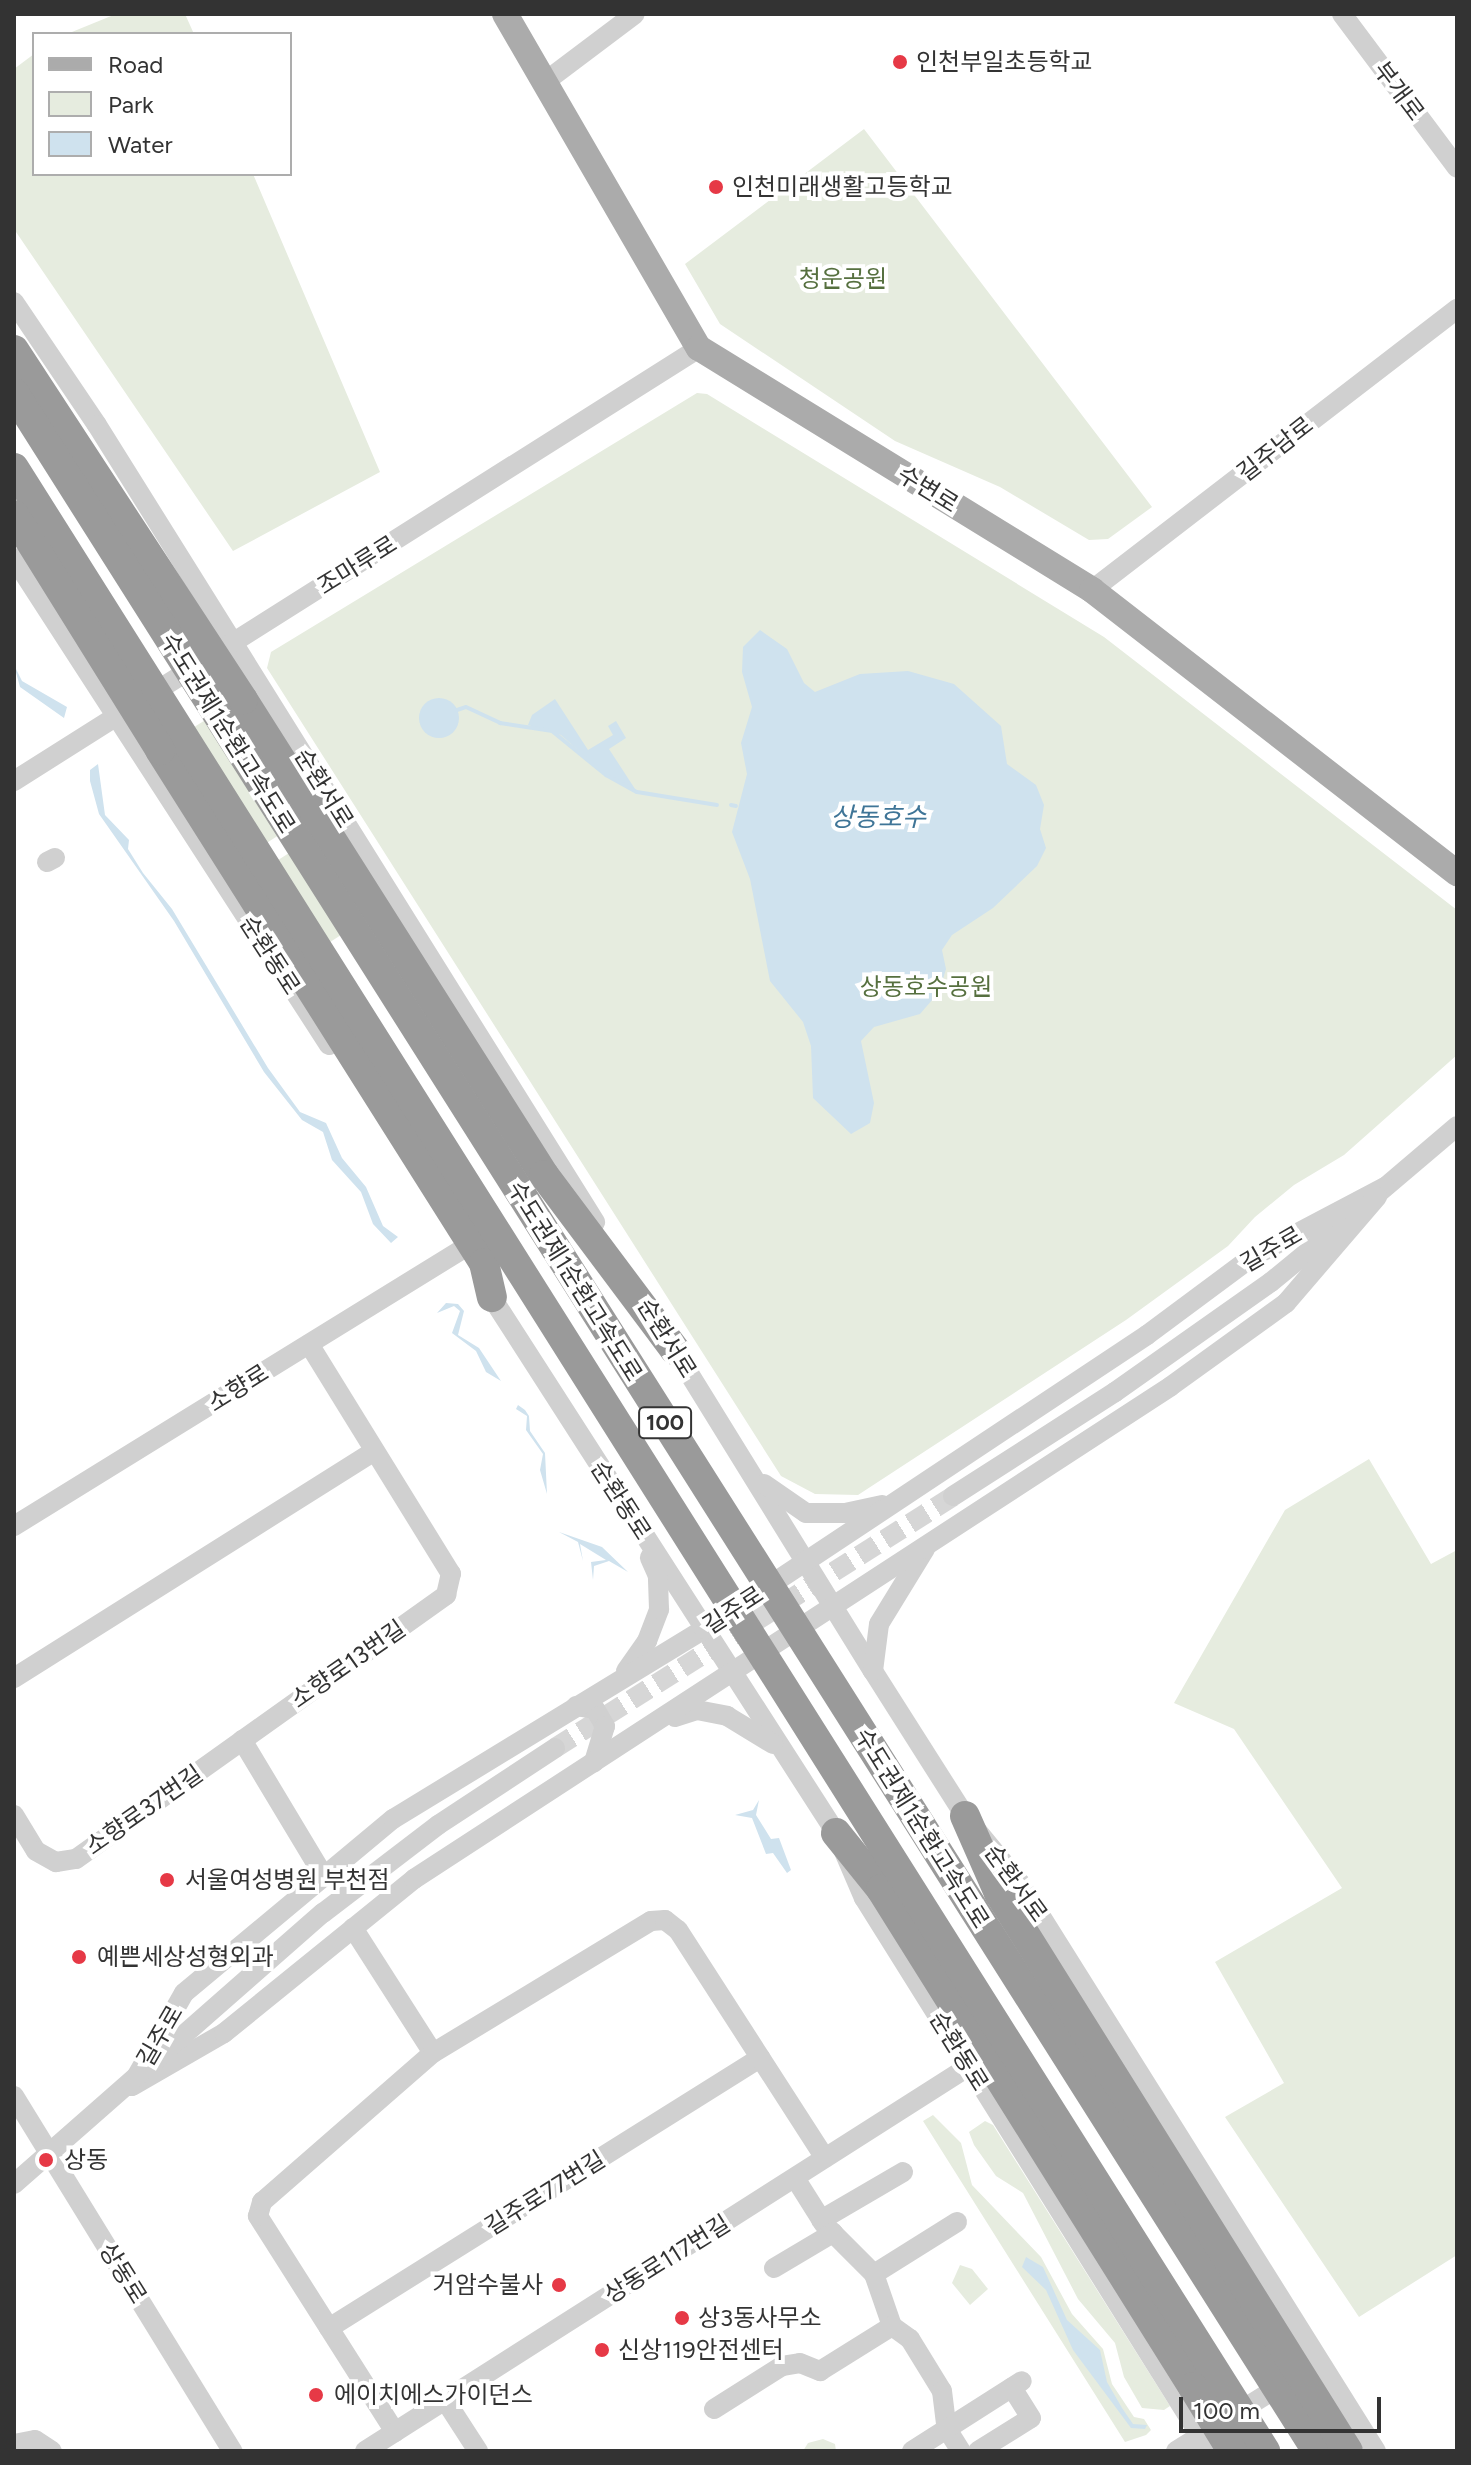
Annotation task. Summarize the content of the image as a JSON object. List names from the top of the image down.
{
  "streets": {
    "highway": ["수도권제1순환고속도로", "100"],
    "main road": ["수변로"],
    "street": [
      "부개로",
      "길주남로",
      "조마루로",
      "순환서로",
      "순환동로",
      "길주로",
      "소향로",
      "소향로13번길",
      "소향로37번길",
      "길주로77번길",
      "상동로117번길",
      "상동로"
    ]
  },
  "crossings": [
    ["길주남로", "수변로"],
    ["수변로", "조마루로"],
    ["조마루로", "순환서로"],
    ["조마루로", "순환동로"],
    ["순환서로", "길주로"],
    ["순환동로", "길주로"],
    ["순환동로", "소향로"],
    ["순환동로", "상동로117번길"],
    ["길주로", "상동로"],
    ["소향로", "소향로13번길"],
    ["소향로13번길", "소향로37번길"]
  ],
  "water": ["상동호수"],
  "parks": ["청운공원", "상동호수공원"],
  "places": [
    "인천부일초등학교",
    "인천미래생활고등학교",
    "서울여성병원 부천점",
    "예쁜세상성형외과",
    "상동",
    "거암수불사",
    "상3동사무소",
    "신상119안전센터",
    "에이치에스가이던스"
  ],
  "legend": ["Road", "Park", "Water"],
  "scale_bar": "100 m"
}
